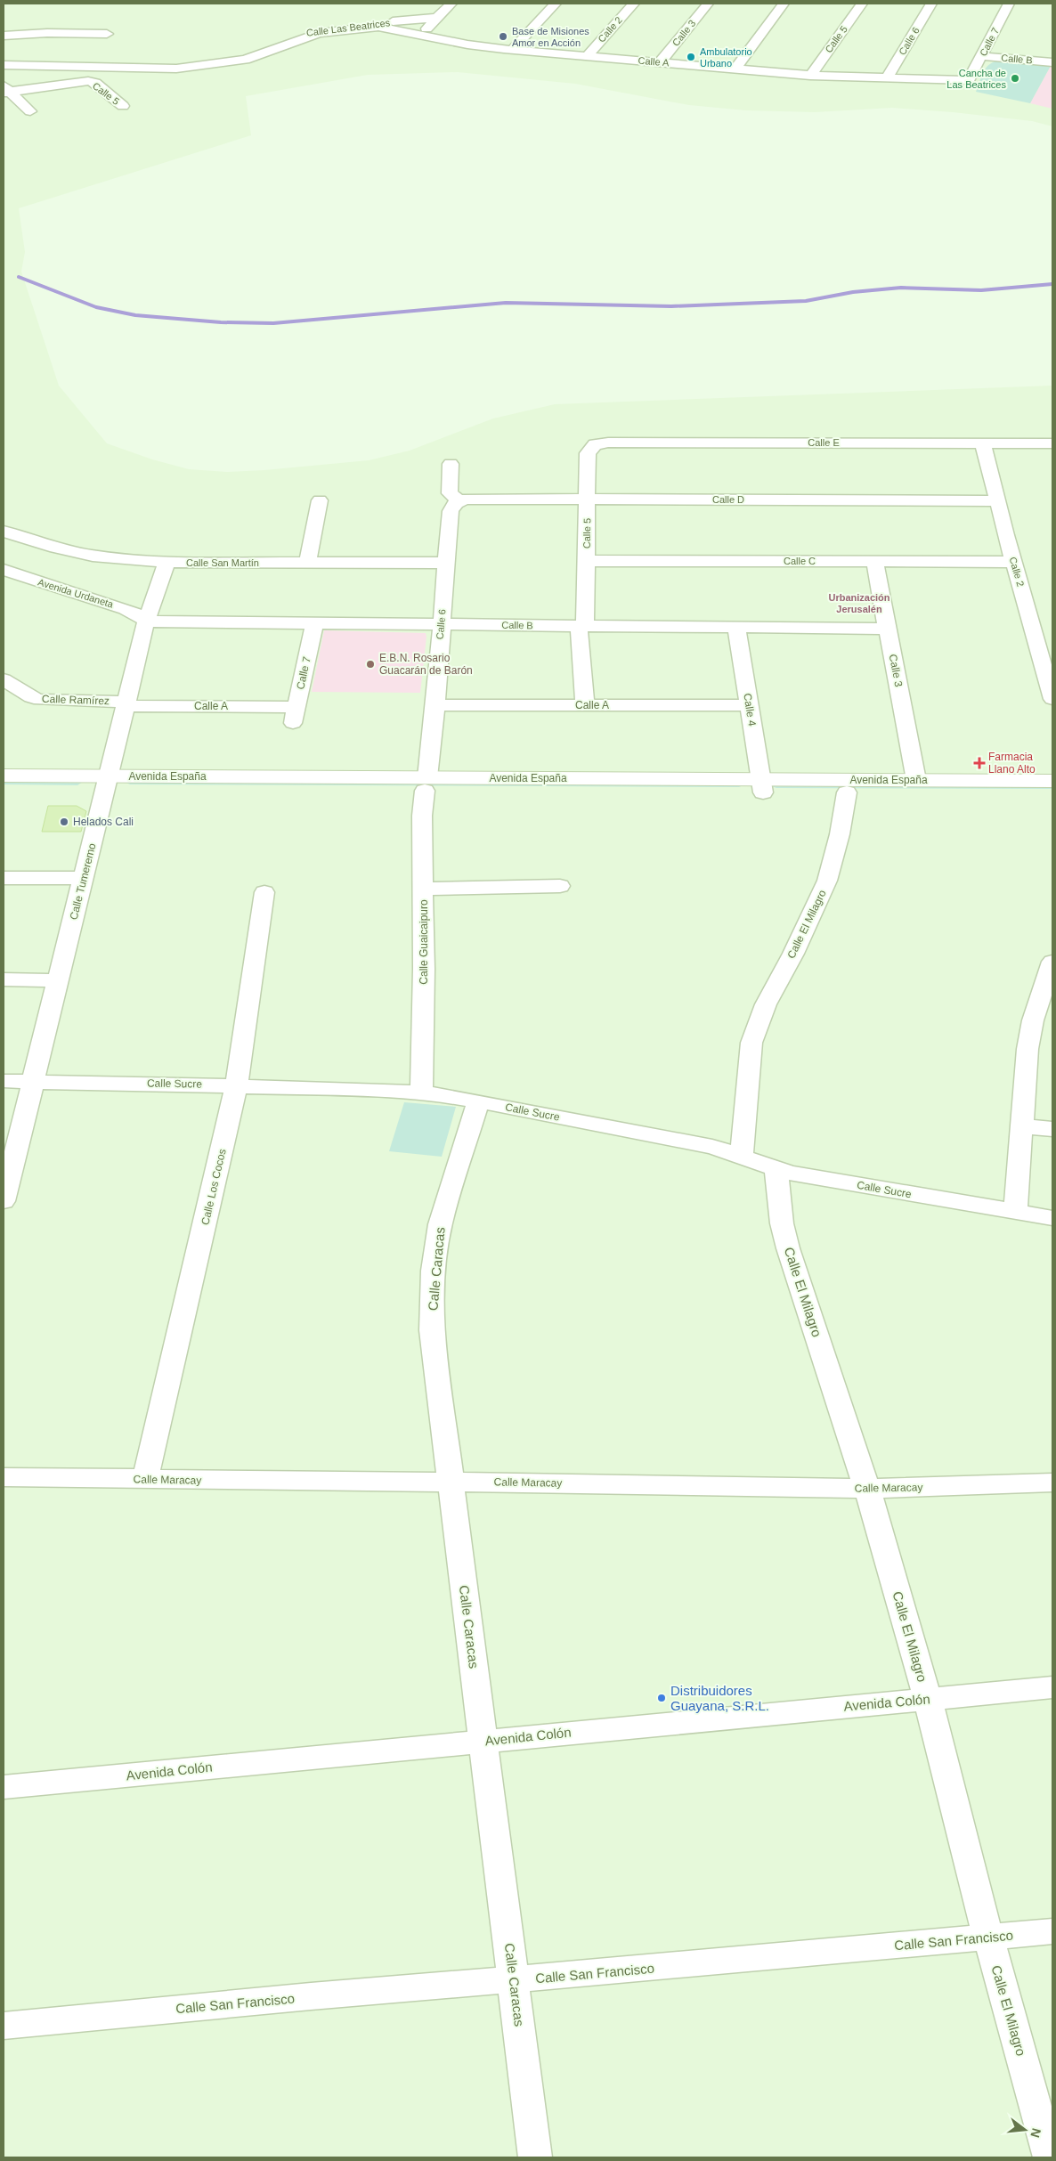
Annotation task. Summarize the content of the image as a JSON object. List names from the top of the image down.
{
  "streets": {
    "main road": ["Avenida España"],
    "street": [
      "Calle Las Beatrices",
      "Calle 2",
      "Calle 3",
      "Calle 5",
      "Calle 6",
      "Calle 7",
      "Calle B",
      "Calle A",
      "Calle E",
      "Calle D",
      "Calle C",
      "Calle San Martín",
      "Avenida Urdaneta",
      "Calle Ramírez",
      "Calle 4",
      "Calle Tumeremo",
      "Calle El Milagro",
      "Calle Guaicaipuro",
      "Calle Sucre",
      "Calle Los Cocos",
      "Calle Caracas",
      "Calle Maracay",
      "Avenida Colón",
      "Calle San Francisco"
    ]
  },
  "crossings": [
    ["Calle Las Beatrices", "Calle A"],
    ["Calle 2", "Calle A"],
    ["Calle 2", "Calle E"],
    ["Calle 2", "Calle D"],
    ["Calle 2", "Calle C"],
    ["Calle 3", "Calle B"],
    ["Calle 3", "Calle A"],
    ["Calle 3", "Calle C"],
    ["Calle 3", "Avenida España"],
    ["Calle 5", "Calle B"],
    ["Calle 5", "Calle A"],
    ["Calle 5", "Calle E"],
    ["Calle 5", "Calle D"],
    ["Calle 5", "Calle C"],
    ["Calle 6", "Calle B"],
    ["Calle 6", "Calle A"],
    ["Calle 6", "Calle D"],
    ["Calle 6", "Calle San Martín"],
    ["Calle 6", "Avenida España"],
    ["Calle 6", "Calle Guaicaipuro"],
    ["Calle 7", "Calle B"],
    ["Calle 7", "Calle A"],
    ["Calle B", "Avenida Urdaneta"],
    ["Calle B", "Calle 4"],
    ["Calle B", "Calle Tumeremo"],
    ["Calle A", "Calle Ramírez"],
    ["Calle A", "Calle 4"],
    ["Calle A", "Calle Tumeremo"],
    ["Calle San Martín", "Calle Tumeremo"],
    ["Avenida Urdaneta", "Calle Tumeremo"],
    ["Calle Ramírez", "Calle Tumeremo"],
    ["Calle 4", "Avenida España"],
    ["Avenida España", "Calle Tumeremo"],
    ["Avenida España", "Calle El Milagro"],
    ["Avenida España", "Calle Guaicaipuro"],
    ["Calle Tumeremo", "Calle Sucre"],
    ["Calle El Milagro", "Calle Sucre"],
    ["Calle El Milagro", "Calle Maracay"],
    ["Calle El Milagro", "Avenida Colón"],
    ["Calle El Milagro", "Calle San Francisco"],
    ["Calle Guaicaipuro", "Calle Sucre"],
    ["Calle Sucre", "Calle Los Cocos"],
    ["Calle Sucre", "Calle Caracas"],
    ["Calle Los Cocos", "Calle Maracay"],
    ["Calle Caracas", "Calle Maracay"],
    ["Calle Caracas", "Avenida Colón"],
    ["Calle Caracas", "Calle San Francisco"]
  ],
  "districts": ["Urbanización Jerusalén"],
  "places": {
    "other": [
      "Base de Misiones Amor en Acción",
      "Ambulatorio Urbano",
      "Cancha de Las Beatrices",
      "E.B.N. Rosario Guacarán de Barón",
      "Helados Cali",
      "Distribuidores Guayana, S.R.L."
    ],
    "health": ["Farmacia Llano Alto"]
  },
  "north": "right"
}
